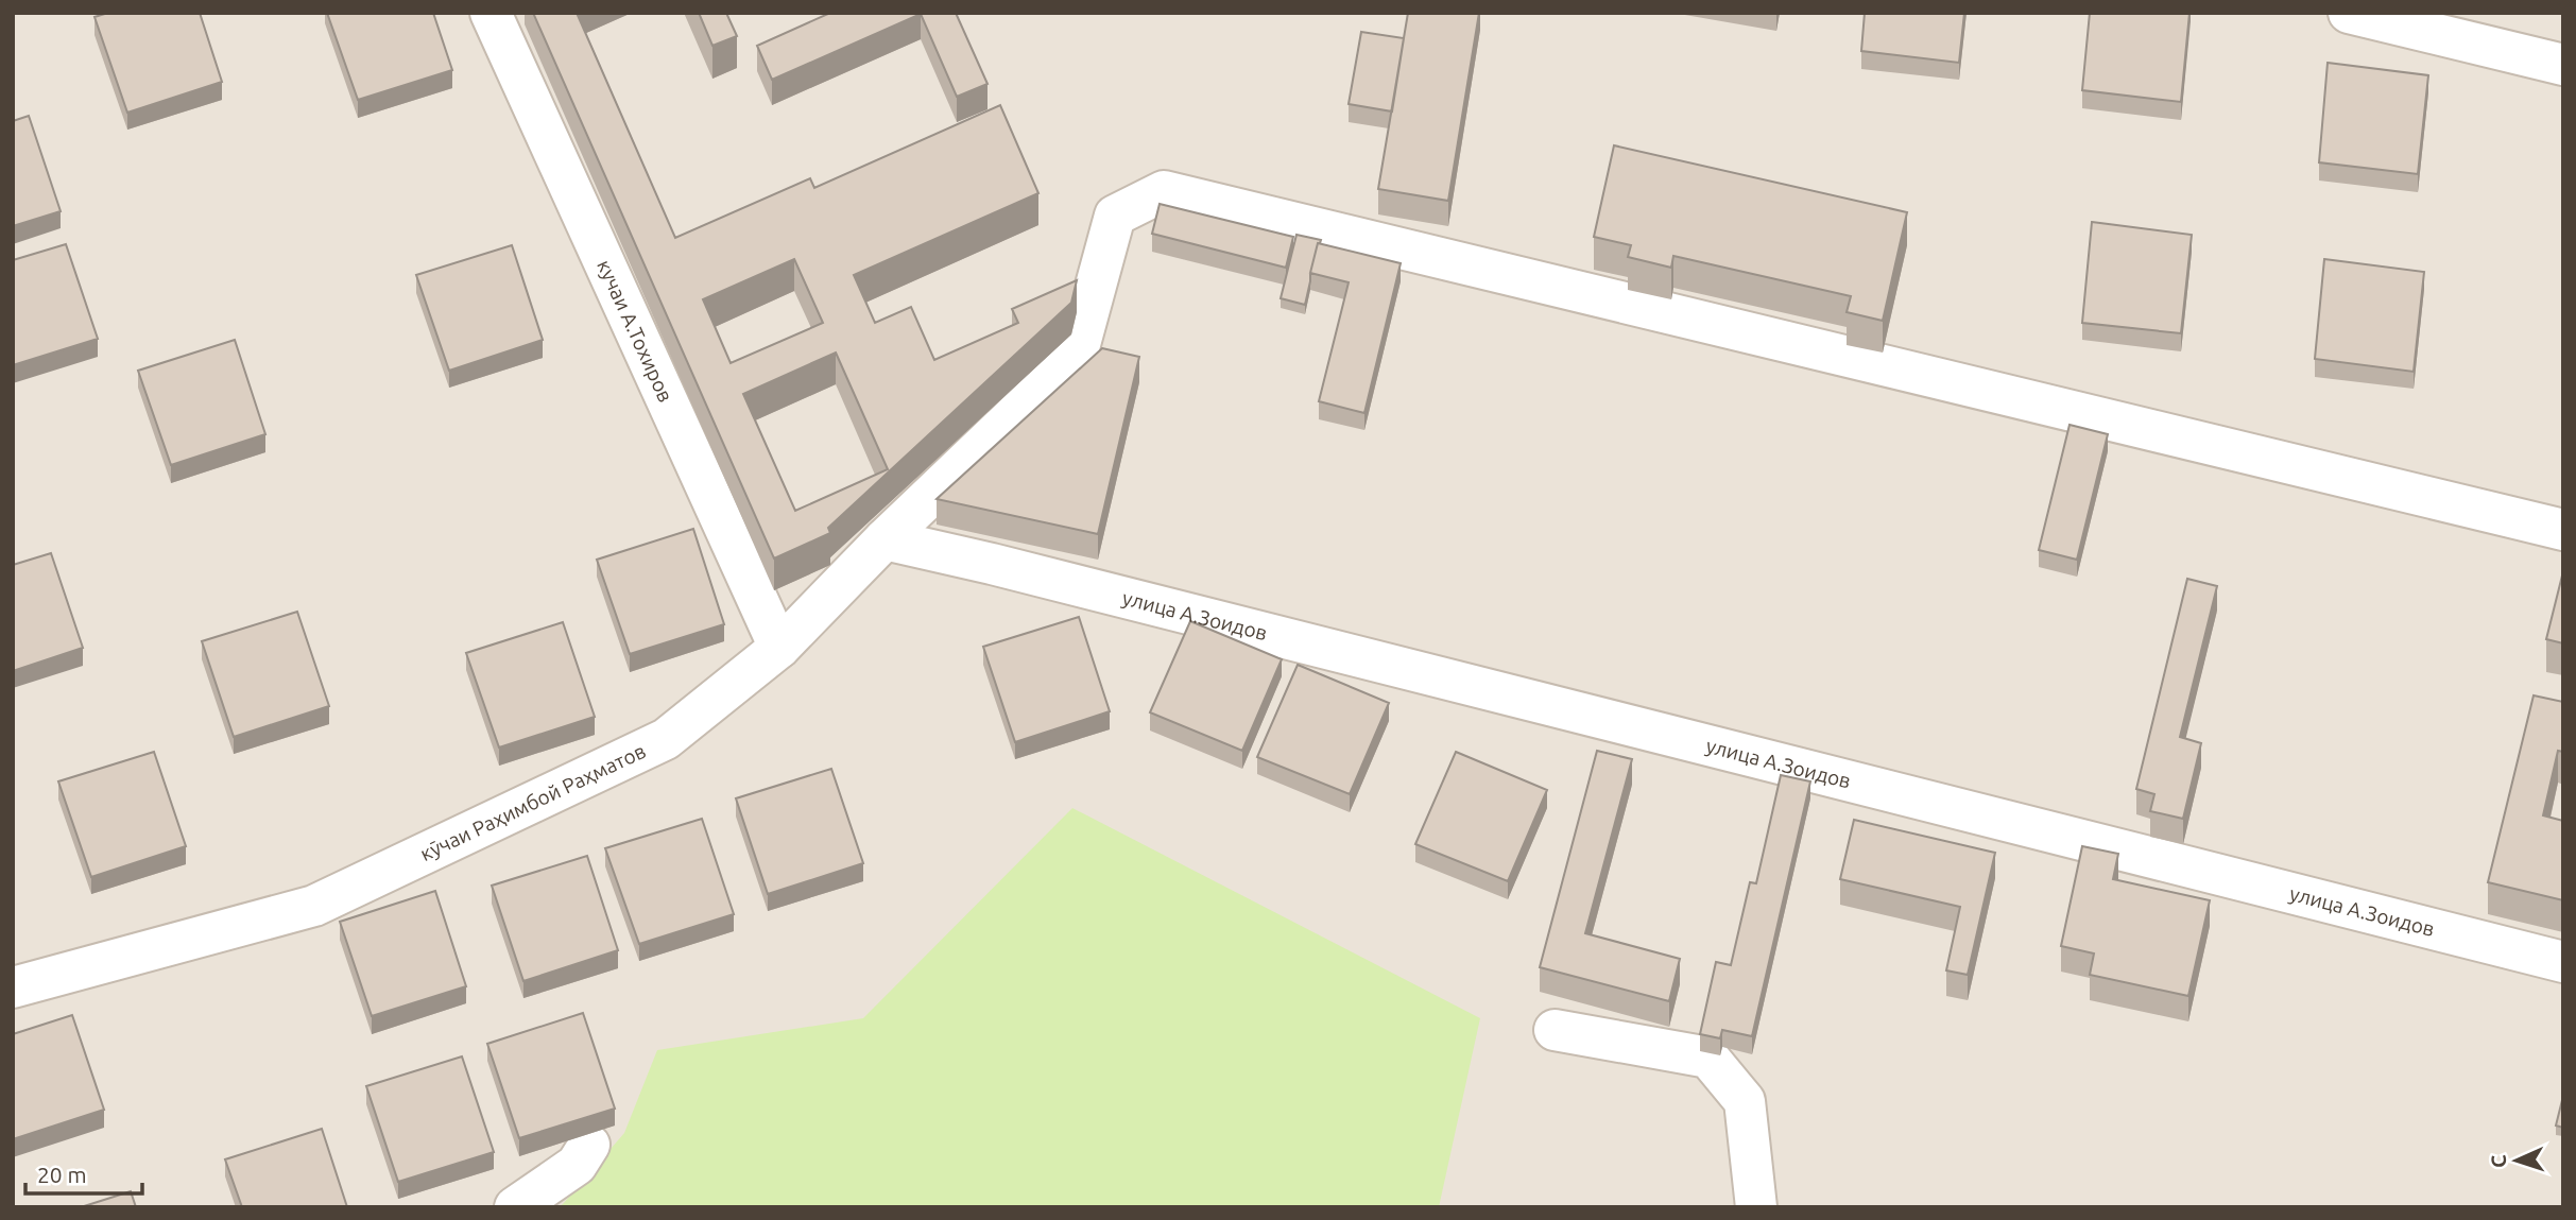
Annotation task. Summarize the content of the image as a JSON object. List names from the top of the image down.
{
  "streets": {
    "street": ["кучаи А.Тохиров", "улица А.Зоидов", "кӯчаи Раҳимбой Раҳматов"]
  },
  "crossings": [
    ["кучаи А.Тохиров", "кӯчаи Раҳимбой Раҳматов"],
    ["улица А.Зоидов", "кӯчаи Раҳимбой Раҳматов"]
  ],
  "scale_bar": "20 m",
  "north": "left"
}
